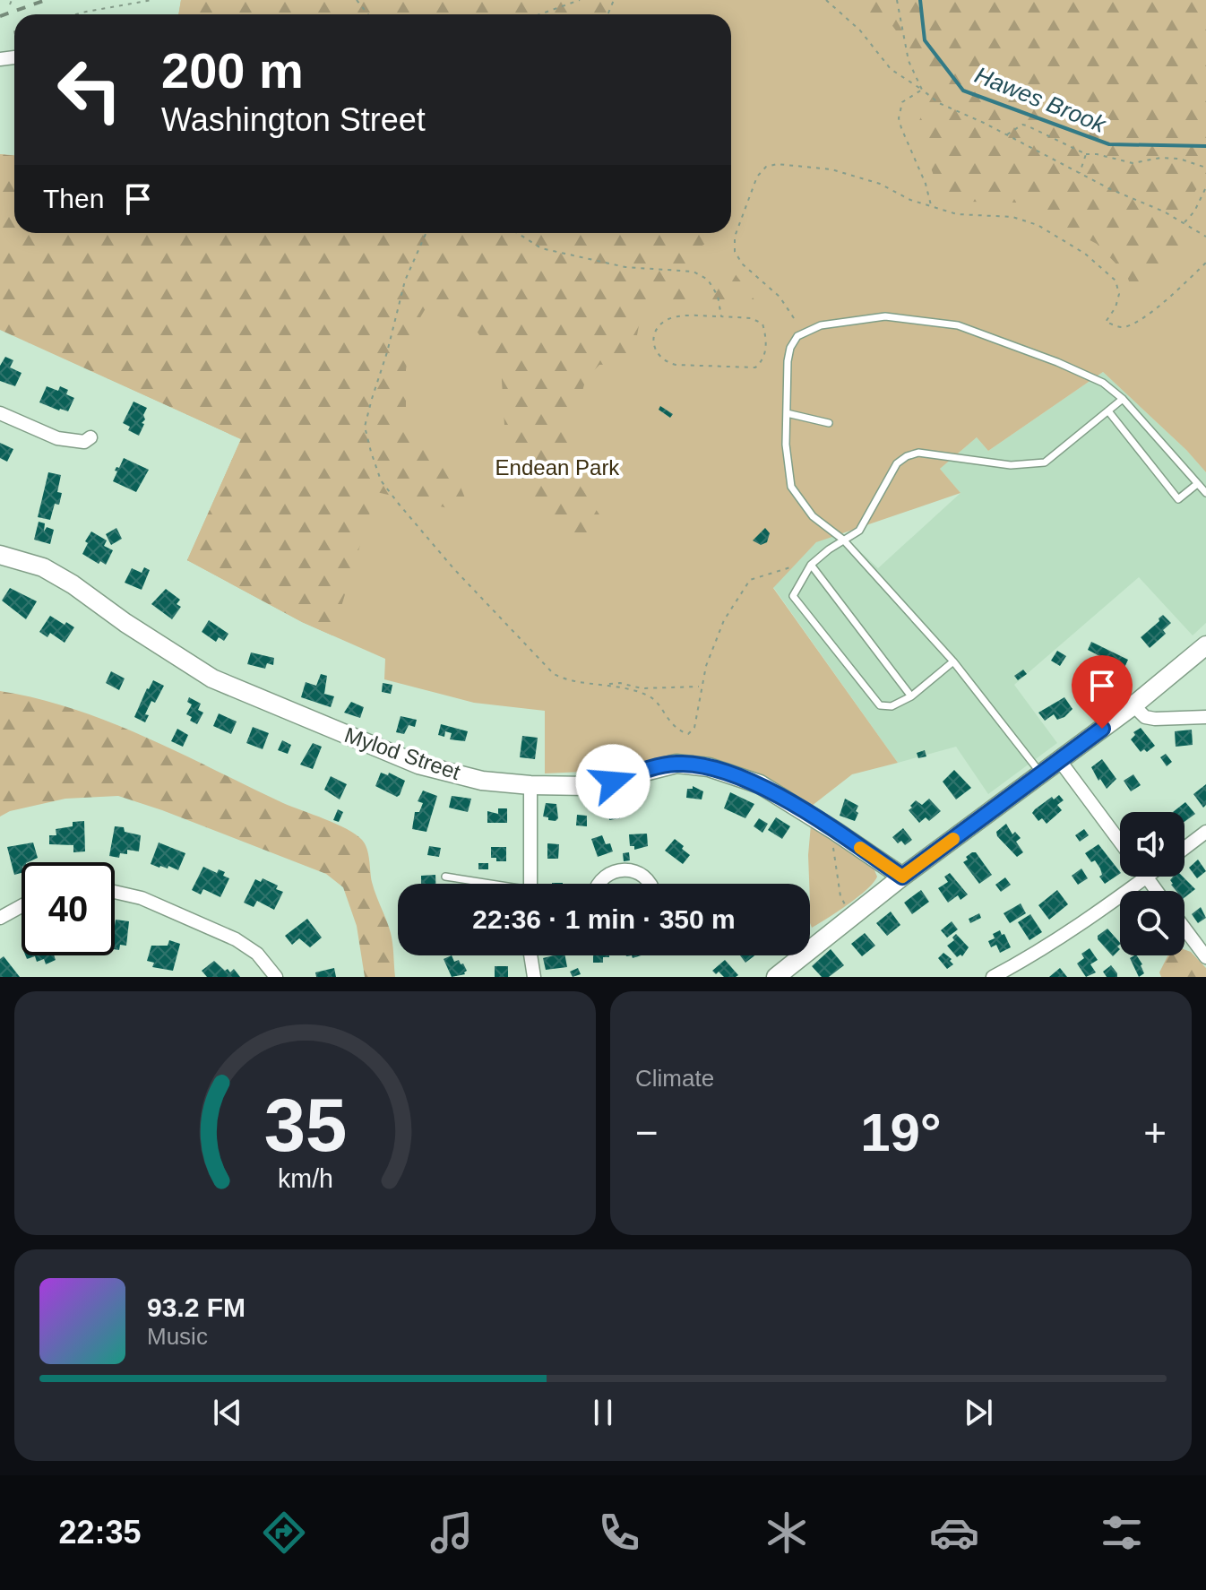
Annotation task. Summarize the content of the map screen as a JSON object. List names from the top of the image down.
{
  "streets": {
    "street": ["Mylod Street"]
  },
  "water": ["Hawes Brook"],
  "parks": ["Endean Park"],
  "page": {
    "turn": ["200 m", "Washington Street"],
    "then": "Then",
    "limit": "40",
    "trip": "22:36 · 1 min · 350 m",
    "tile": "Climate",
    "heat": ["−", "19°", "+"],
    "song": ["93.2 FM", "Music"],
    "tabs": "22:35",
    "gauge": ["35", "km/h"]
  }
}
